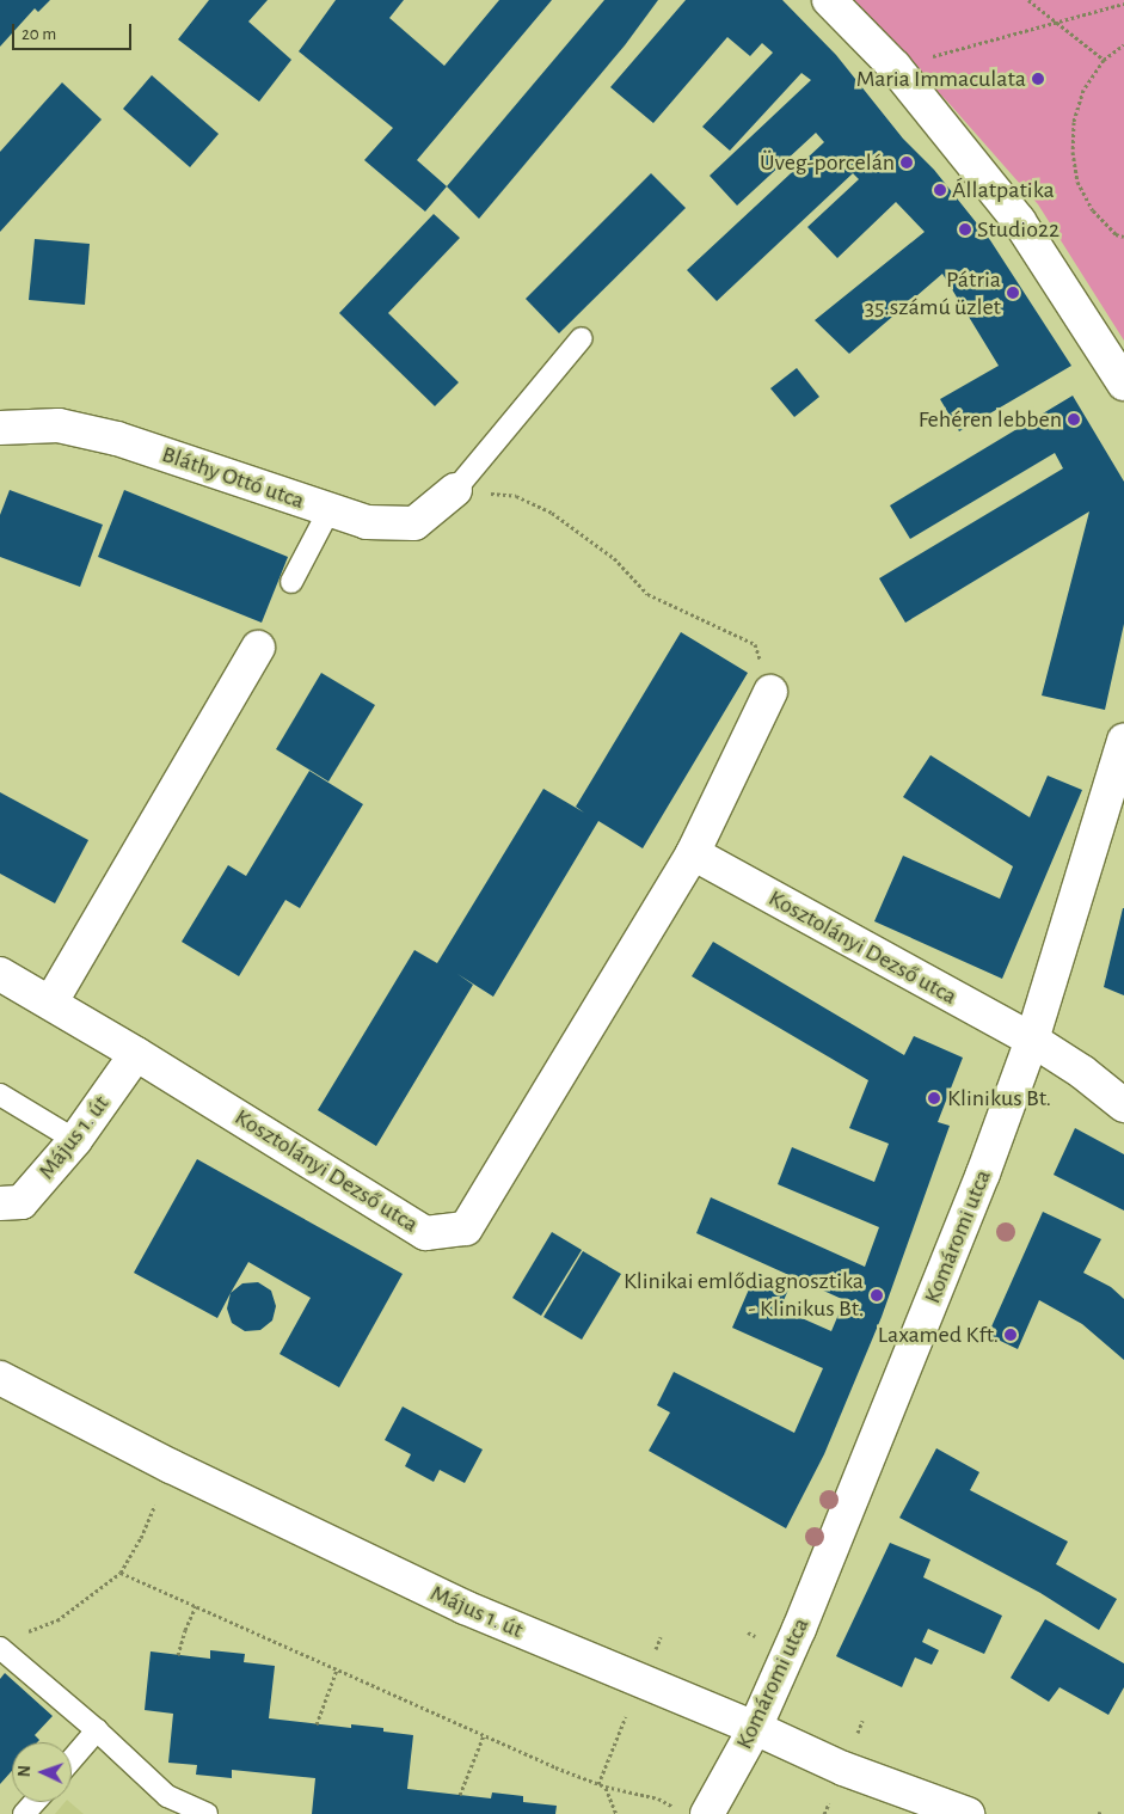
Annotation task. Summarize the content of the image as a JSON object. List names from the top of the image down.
{
  "streets": {
    "street": [
      "Bláthy Ottó utca",
      "Kosztolányi Dezső utca",
      "Május 1. út",
      "Komáromi utca"
    ]
  },
  "crossings": [
    ["Kosztolányi Dezső utca", "Május 1. út"],
    ["Kosztolányi Dezső utca", "Komáromi utca"],
    ["Május 1. út", "Komáromi utca"]
  ],
  "places": [
    "Maria Immaculata",
    "Üveg-porcelán",
    "Állatpatika",
    "Studio22",
    "Pátria 35.számú üzlet",
    "Fehéren lebben",
    "Klinikus Bt.",
    "Klinikai emlődiagnosztika - Klinikus Bt.",
    "Laxamed Kft."
  ],
  "scale_bar": "20 m",
  "north": "left"
}
